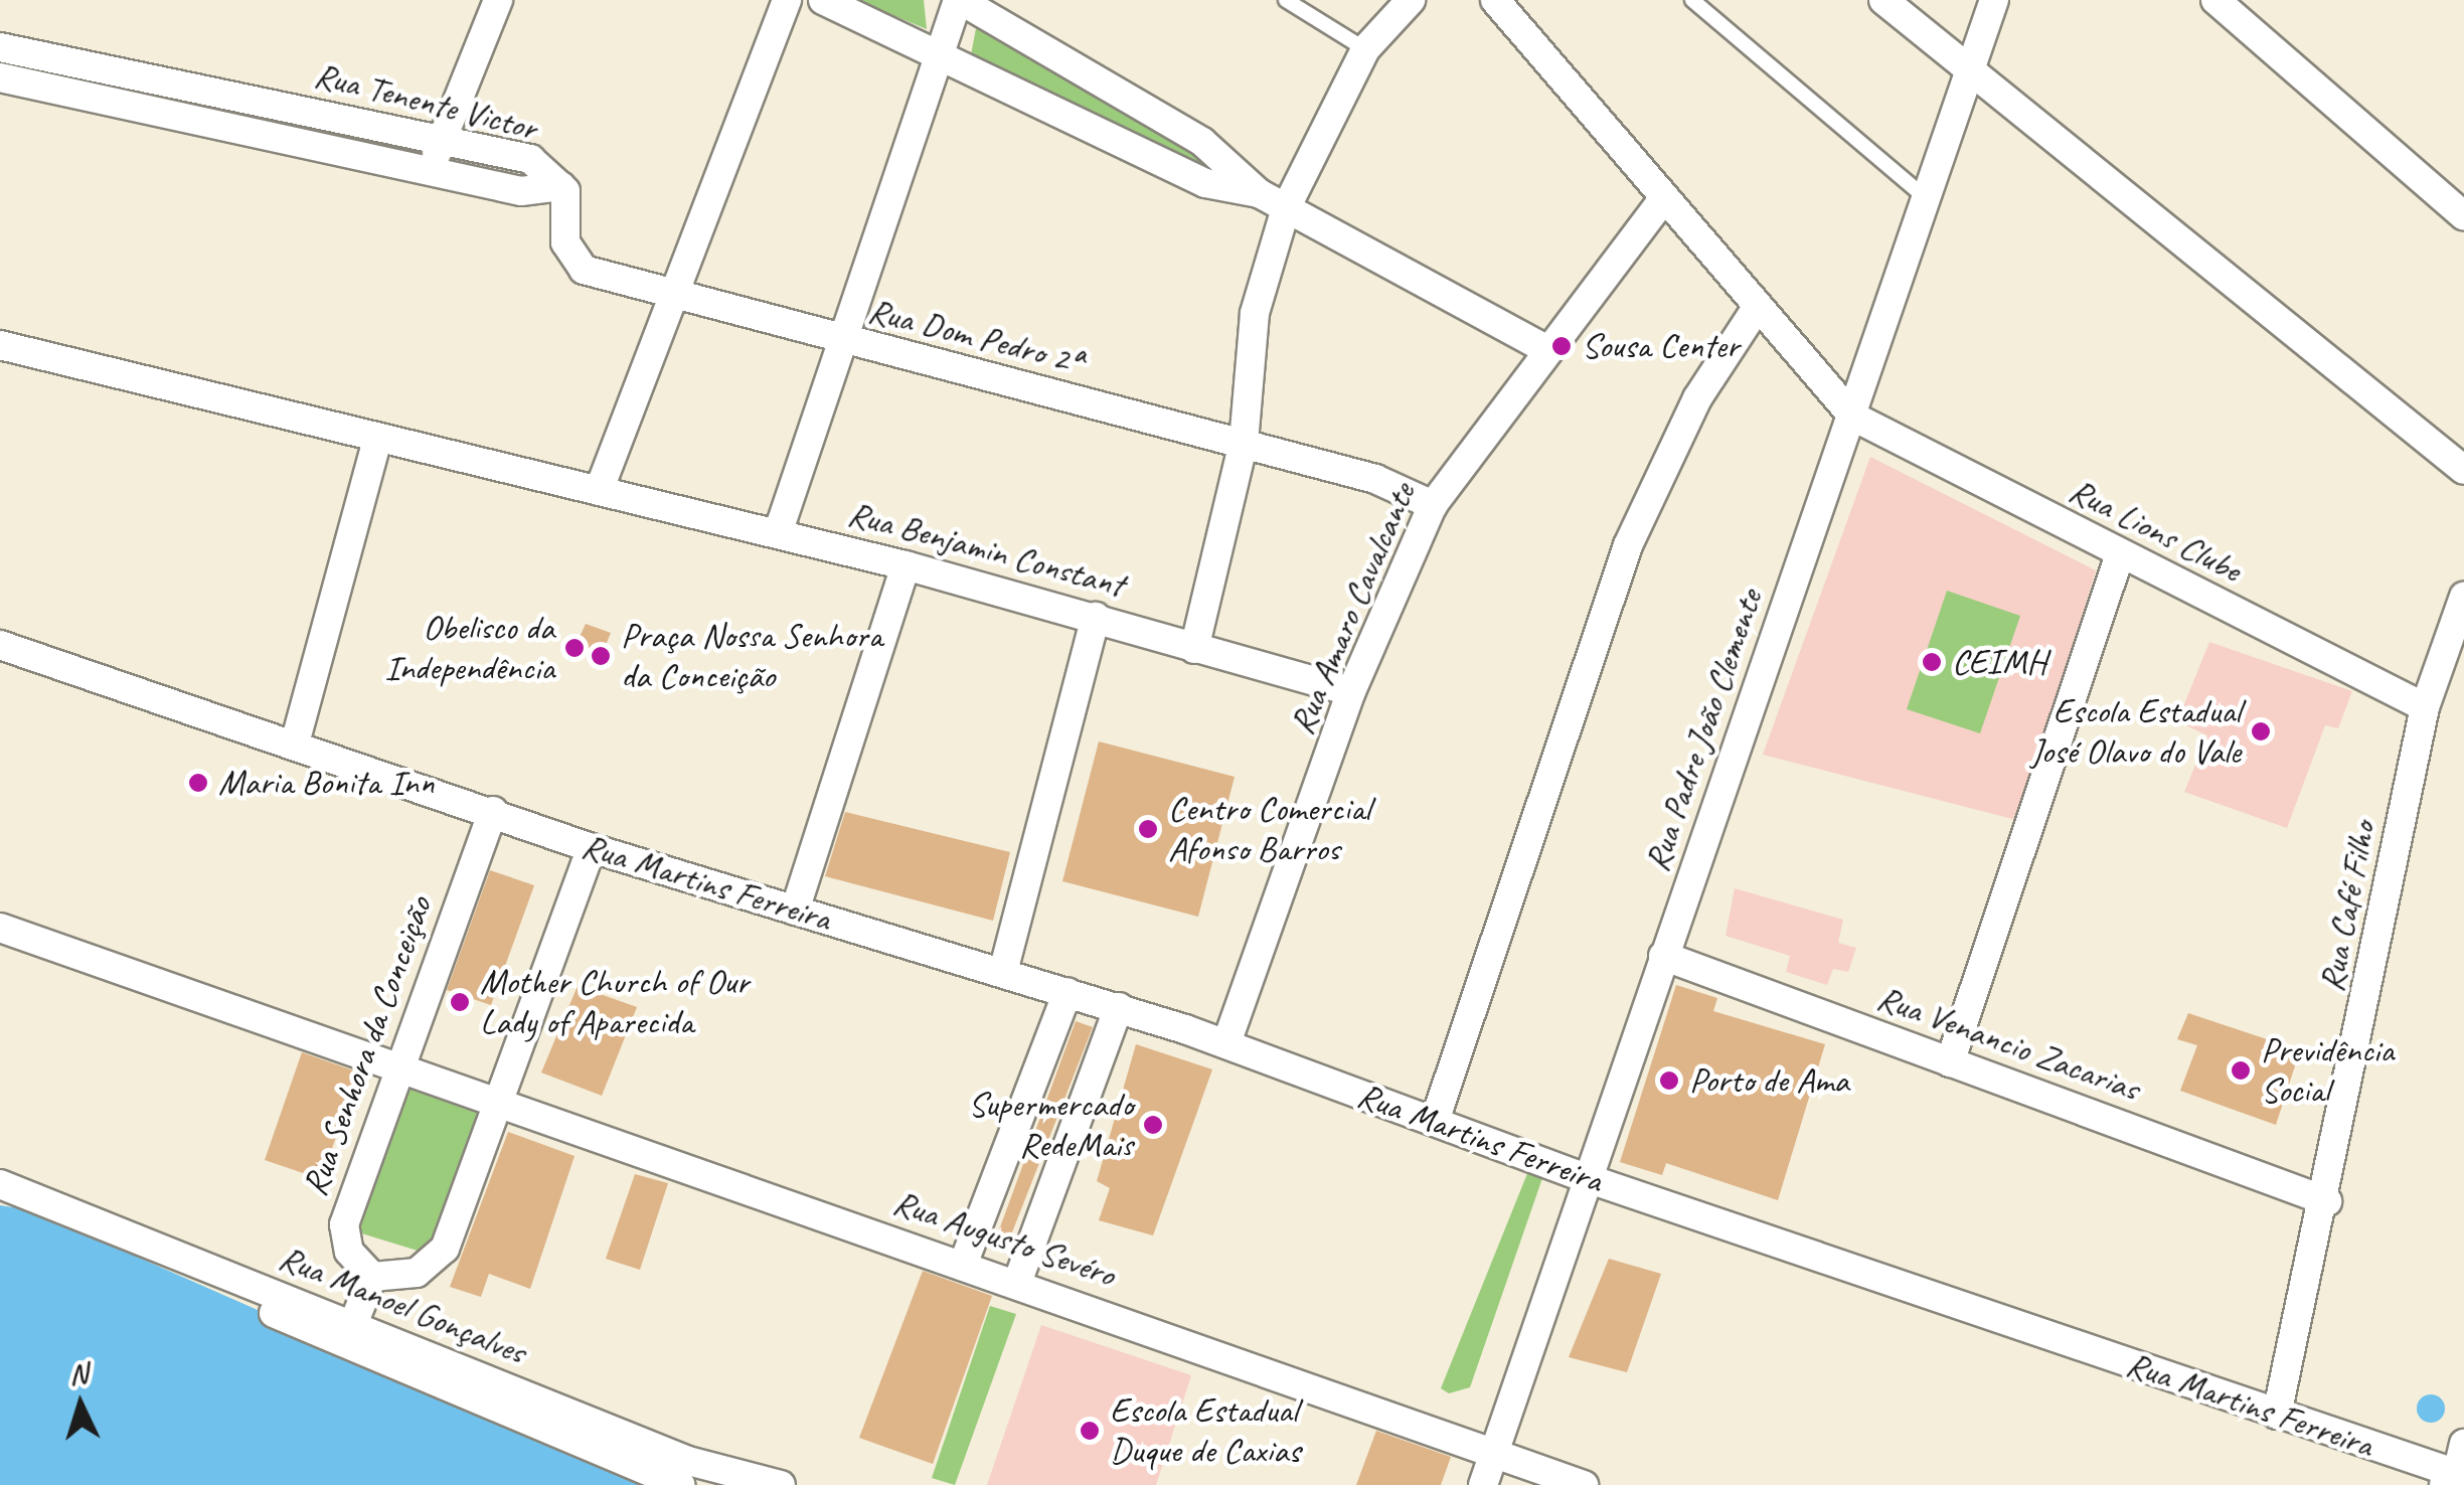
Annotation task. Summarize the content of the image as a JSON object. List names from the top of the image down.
{
  "streets": {
    "street": [
      "Rua Tenente Victor",
      "Rua Dom Pedro 2ª",
      "Rua Lions Clube",
      "Rua Benjamin Constant",
      "Rua Amaro Cavalcante",
      "Rua Padre João Clemente",
      "Rua Martins Ferreira",
      "Rua Café Filho",
      "Rua Venancio Zacarias",
      "Rua Senhora da Conceição",
      "Rua Augusto Sevéro",
      "Rua Manoel Gonçalves"
    ]
  },
  "crossings": [
    ["Rua Tenente Victor", "Rua Dom Pedro 2ª"],
    ["Rua Dom Pedro 2ª", "Rua Amaro Cavalcante"],
    ["Rua Lions Clube", "Rua Amaro Cavalcante"],
    ["Rua Lions Clube", "Rua Padre João Clemente"],
    ["Rua Lions Clube", "Rua Café Filho"],
    ["Rua Benjamin Constant", "Rua Amaro Cavalcante"],
    ["Rua Amaro Cavalcante", "Rua Martins Ferreira"],
    ["Rua Padre João Clemente", "Rua Martins Ferreira"],
    ["Rua Padre João Clemente", "Rua Venancio Zacarias"],
    ["Rua Padre João Clemente", "Rua Augusto Sevéro"],
    ["Rua Martins Ferreira", "Rua Café Filho"],
    ["Rua Martins Ferreira", "Rua Senhora da Conceição"],
    ["Rua Café Filho", "Rua Venancio Zacarias"],
    ["Rua Senhora da Conceição", "Rua Augusto Sevéro"]
  ],
  "places": [
    "Sousa Center",
    "Obelisco da Independência",
    "Praça Nossa Senhora da Conceição",
    "CEIMH",
    "Escola Estadual José Olavo do Vale",
    "Maria Bonita Inn",
    "Centro Comercial Afonso Barros",
    "Mother Church of Our Lady of Aparecida",
    "Previdência Social",
    "Porto de Ama",
    "Supermercado RedeMais",
    "Escola Estadual Duque de Caxias"
  ],
  "north": "top"
}
